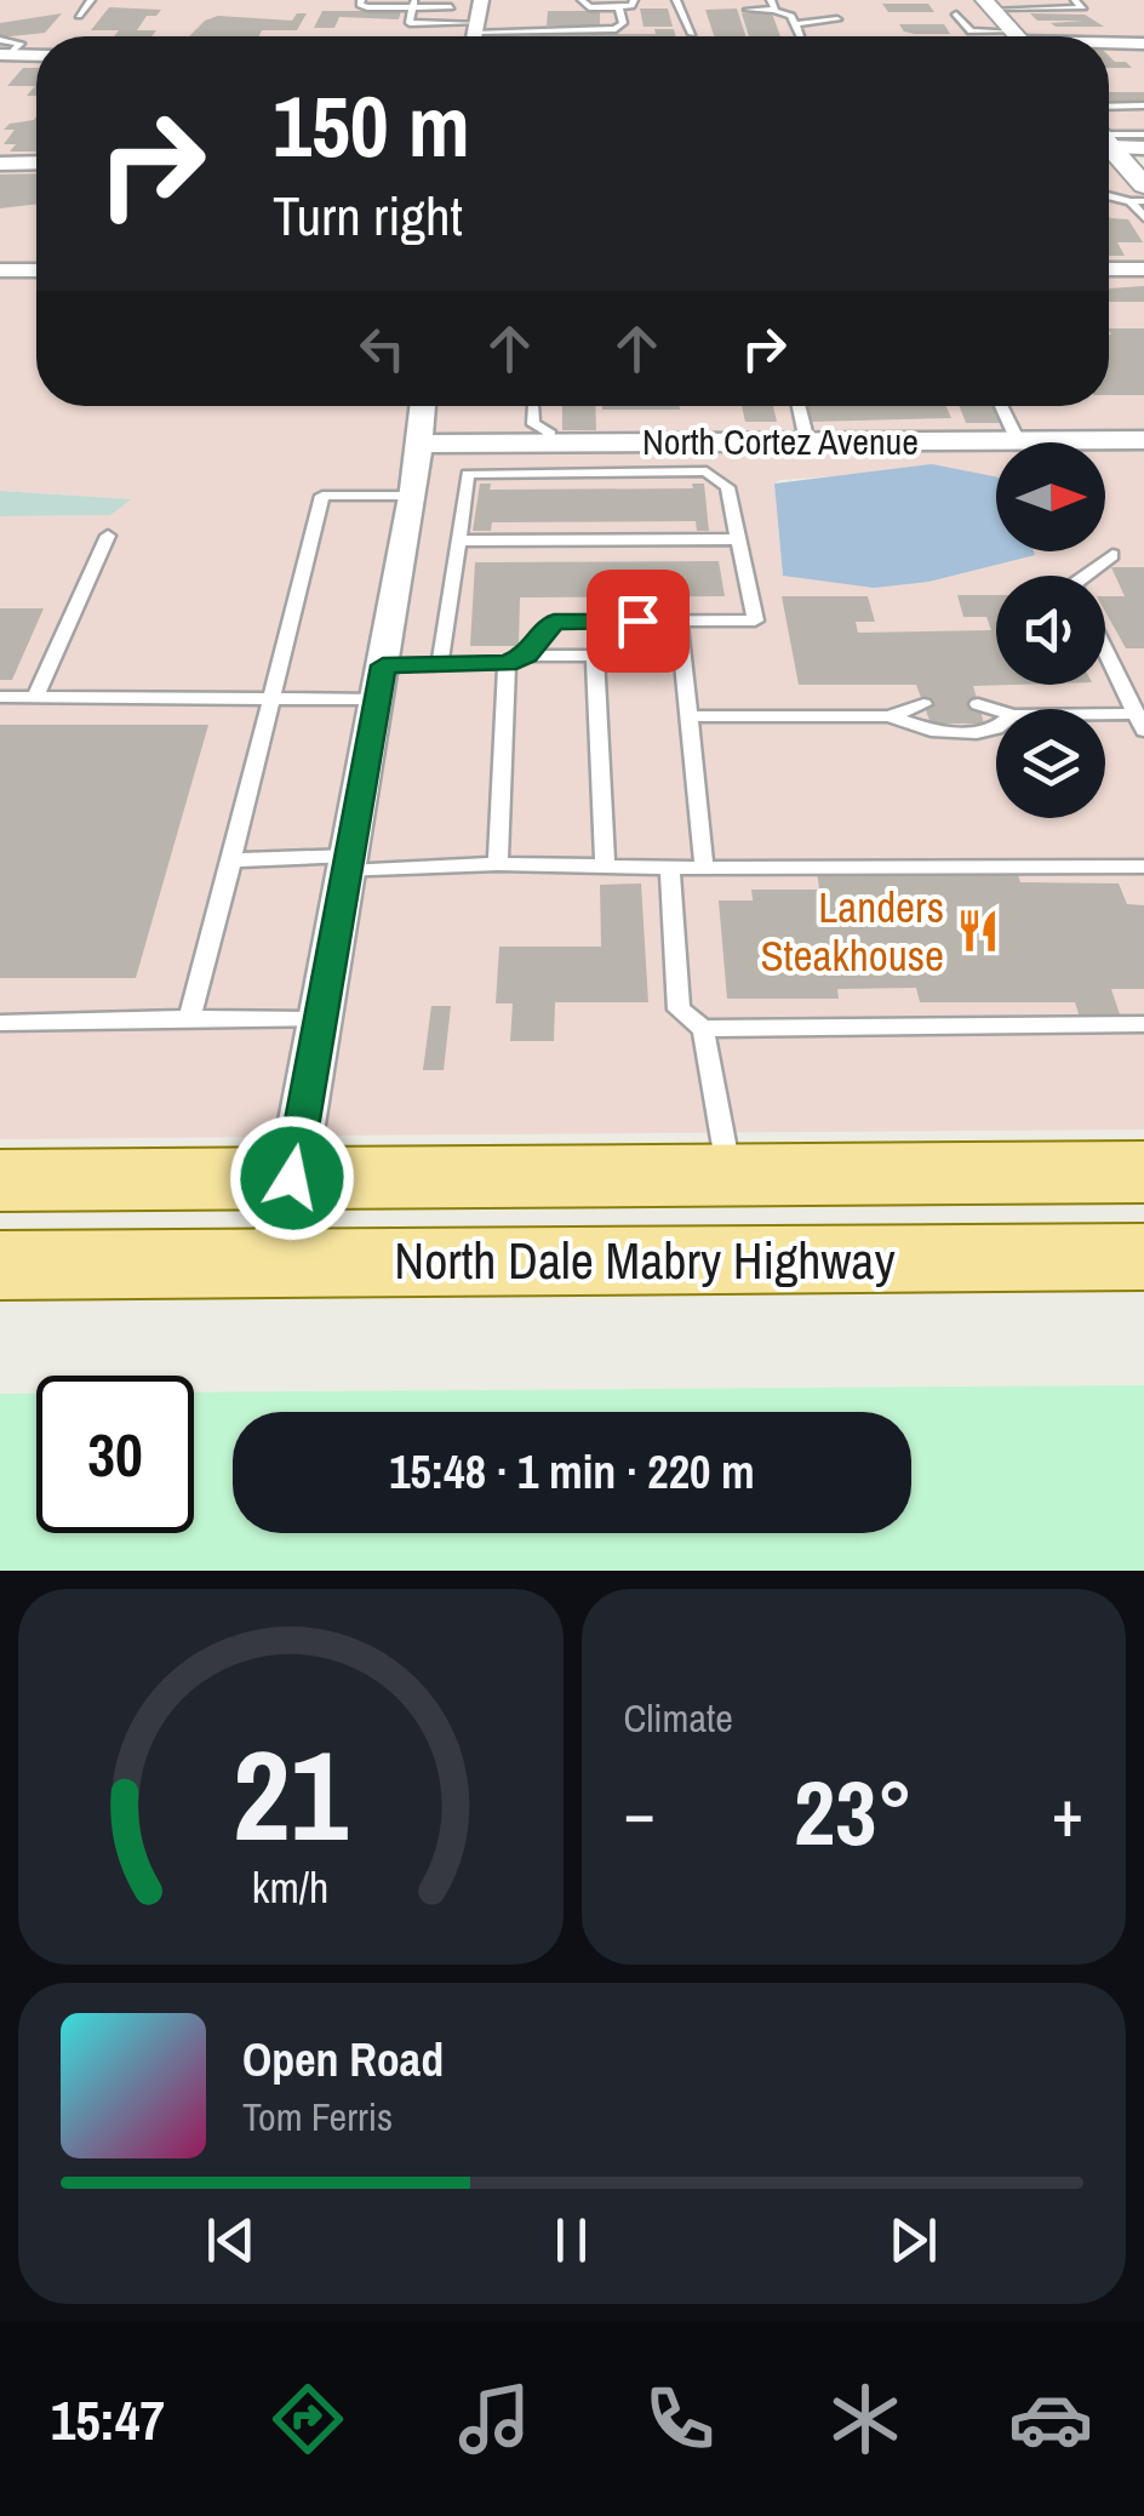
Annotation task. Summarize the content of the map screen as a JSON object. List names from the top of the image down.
{
  "streets": {
    "main road": ["North Dale Mabry Highway"],
    "street": ["North Cortez Avenue"]
  },
  "places": {
    "restaurant": ["Landers Steakhouse"]
  },
  "north": "right",
  "page": {
    "turn": ["150 m", "Turn right"],
    "limit": "30",
    "trip": "15:48 · 1 min · 220 m",
    "tile": "Climate",
    "heat": ["−", "23°", "+"],
    "song": ["Open Road", "Tom Ferris"],
    "tabs": "15:47",
    "gauge": ["21", "km/h"]
  }
}
